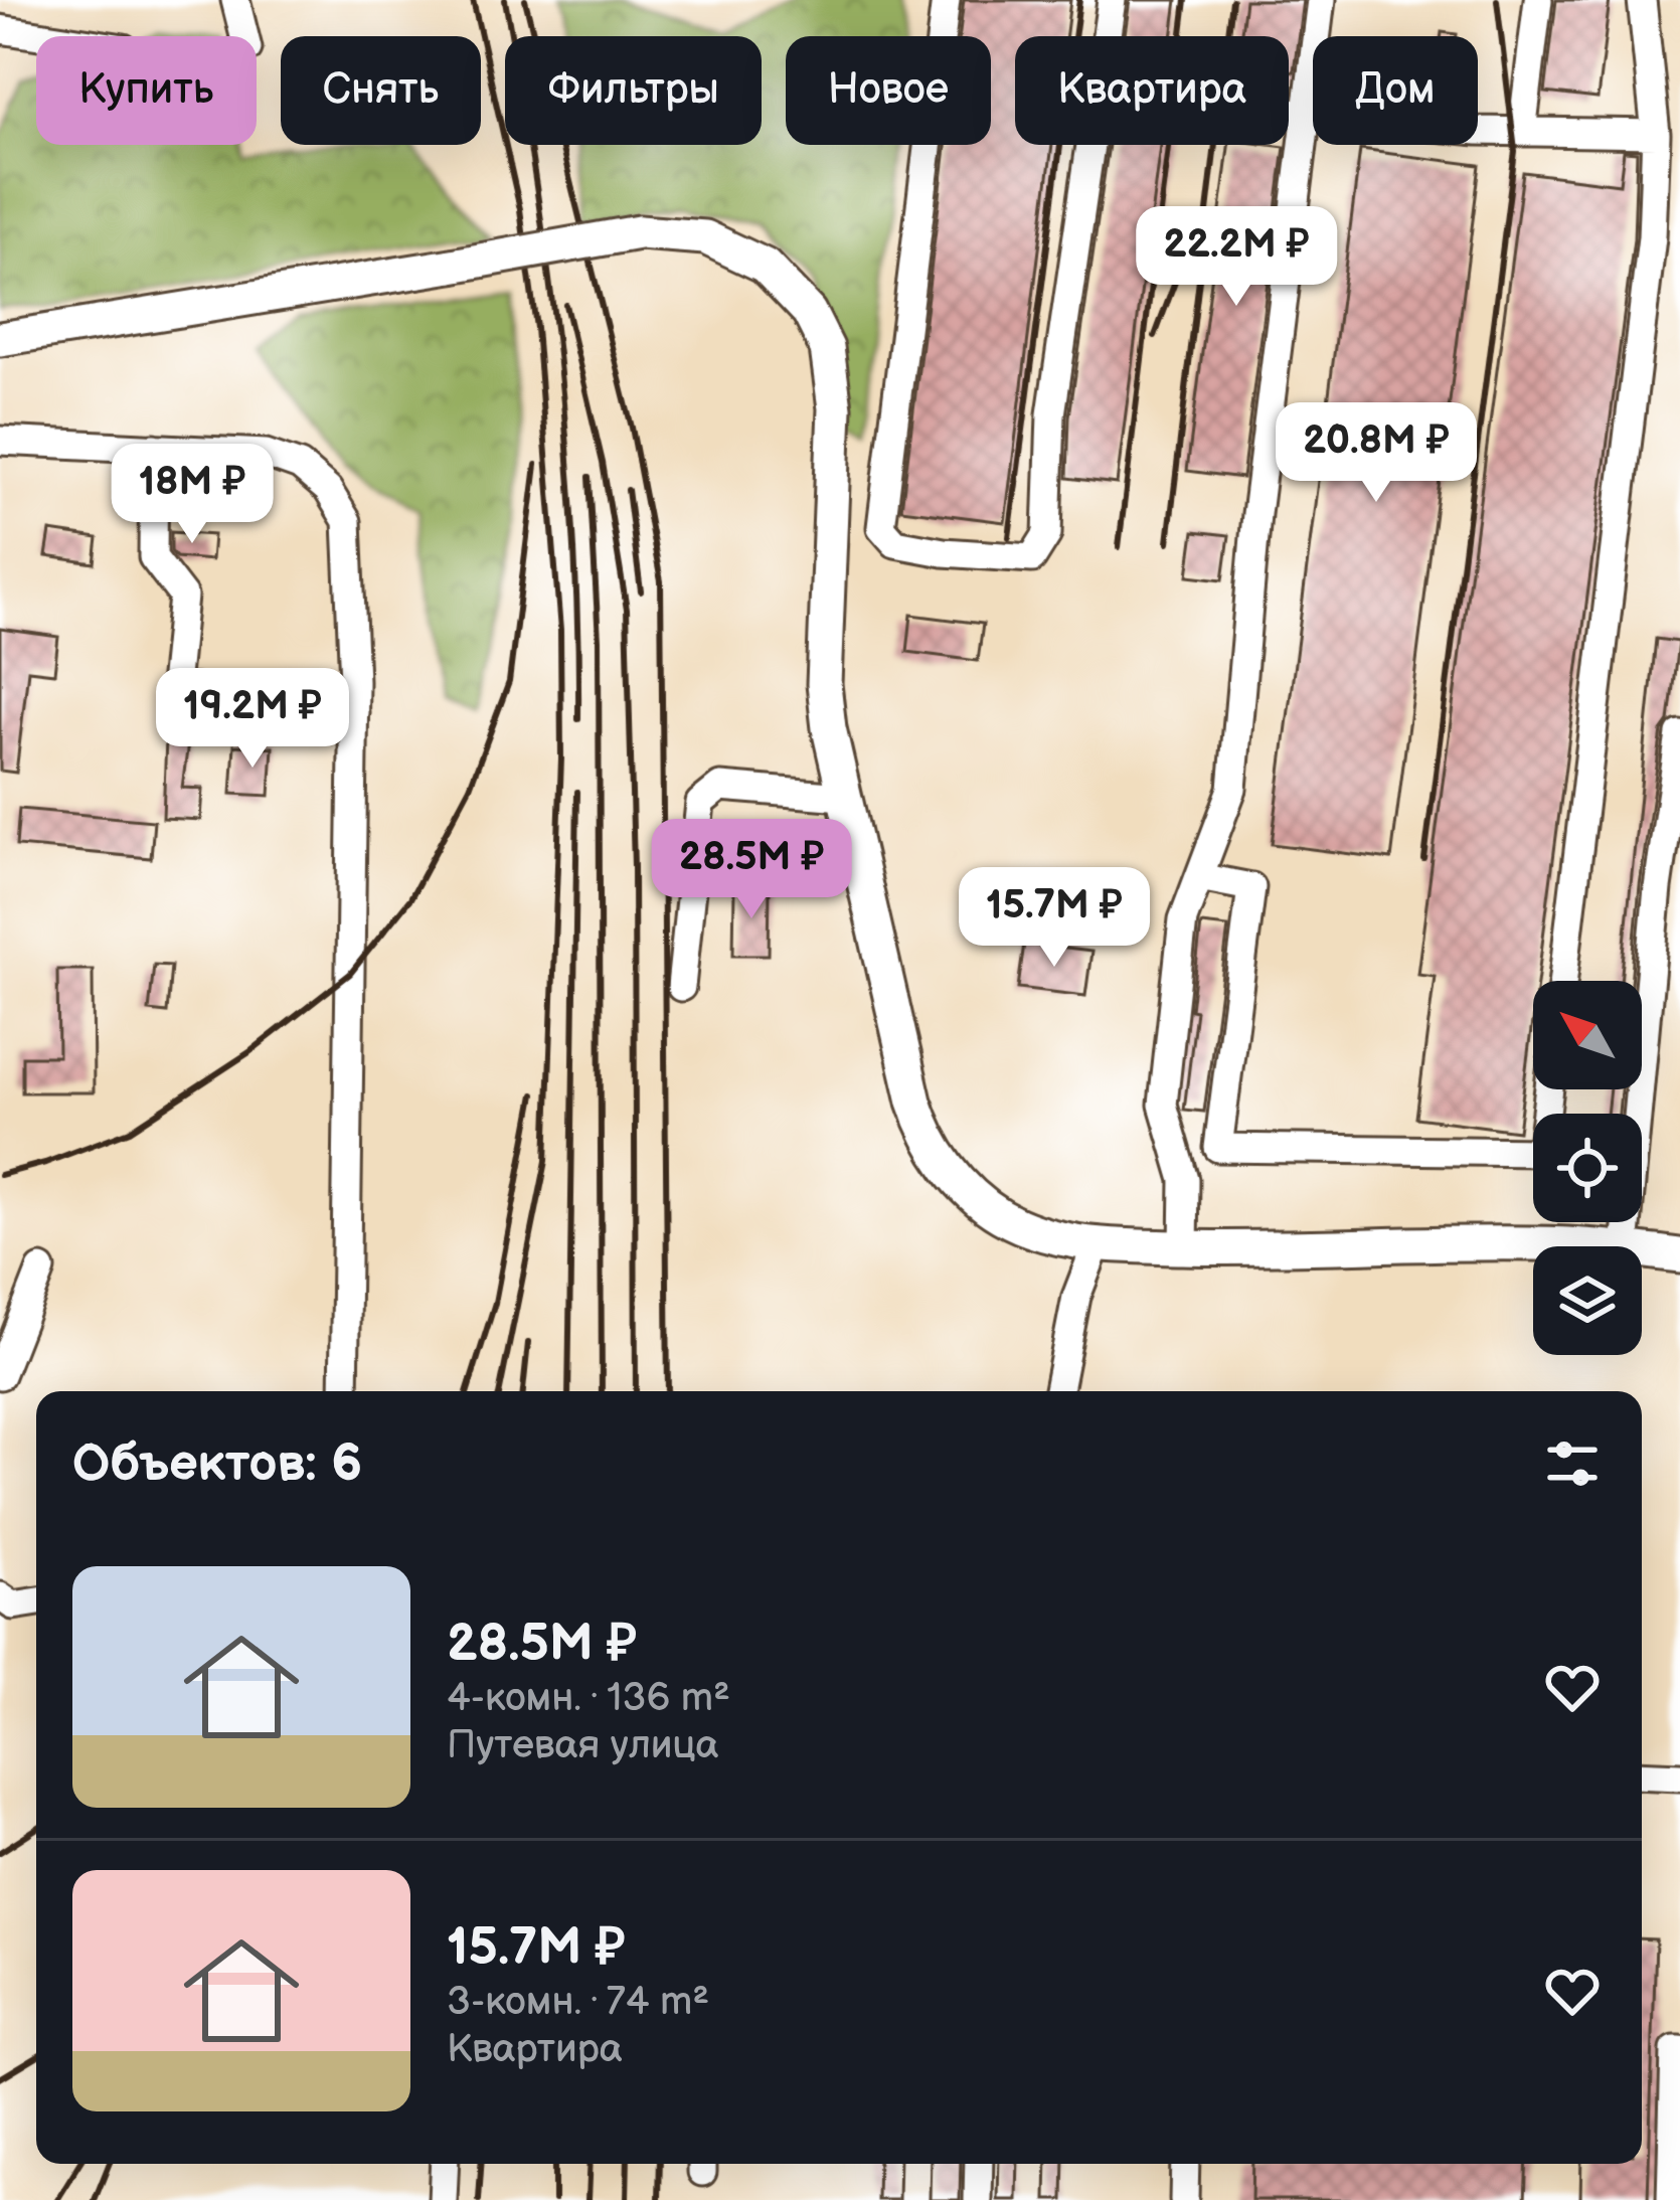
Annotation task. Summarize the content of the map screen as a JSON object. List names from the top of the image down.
{
  "north": "top left",
  "page": {
    "chip": [
      "Купить",
      "Снять",
      "Фильтры",
      "Новое",
      "Квартира",
      "Дом"
    ],
    "price": [
      "22.2M ₽",
      "20.8M ₽",
      "18M ₽",
      "19.2M ₽",
      "28.5M ₽",
      "15.7M ₽"
    ],
    "heading": "Объектов: 6",
    "list": [
      {
        "name": "28.5M ₽",
        "note": "4-комн. · 136 m² · Путевая улица"
      },
      {
        "name": "15.7M ₽",
        "note": "3-комн. · 74 m² · Квартира"
      }
    ]
  }
}
